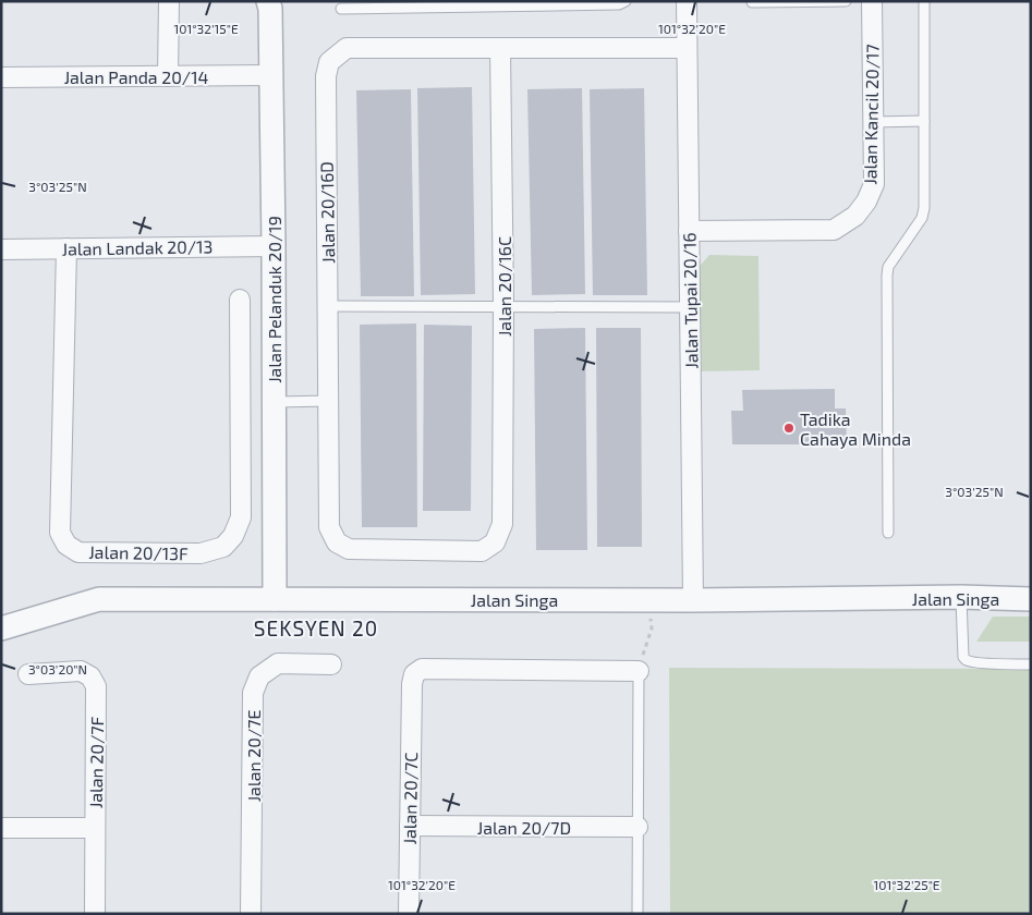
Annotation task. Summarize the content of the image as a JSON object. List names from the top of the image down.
{
  "streets": {
    "street": [
      "Jalan Panda 20/14",
      "Jalan Kancil 20/17",
      "Jalan 20/16D",
      "Jalan Landak 20/13",
      "Jalan 20/16C",
      "Jalan Pelanduk 20/19",
      "Jalan Tupai 20/16",
      "Jalan 20/13F",
      "Jalan Singa",
      "Jalan 20/7E",
      "Jalan 20/7F",
      "Jalan 20/7C",
      "Jalan 20/7D"
    ]
  },
  "crossings": [
    ["Jalan Panda 20/14", "Jalan Pelanduk 20/19"],
    ["Jalan Kancil 20/17", "Jalan Tupai 20/16"],
    ["Jalan 20/16D", "Jalan 20/16C"],
    ["Jalan 20/16D", "Jalan Tupai 20/16"],
    ["Jalan Landak 20/13", "Jalan Pelanduk 20/19"],
    ["Jalan Landak 20/13", "Jalan 20/13F"],
    ["Jalan Pelanduk 20/19", "Jalan Singa"],
    ["Jalan Tupai 20/16", "Jalan Singa"],
    ["Jalan 20/7C", "Jalan 20/7D"]
  ],
  "districts": ["SEKSYEN 20"],
  "places": ["Tadika Cahaya Minda"],
  "coordinates": [
    "101°32'15\"E",
    "101°32'20\"E",
    "3°03'25\"N",
    "3°03'20\"N",
    "101°32'25\"E"
  ]
}
